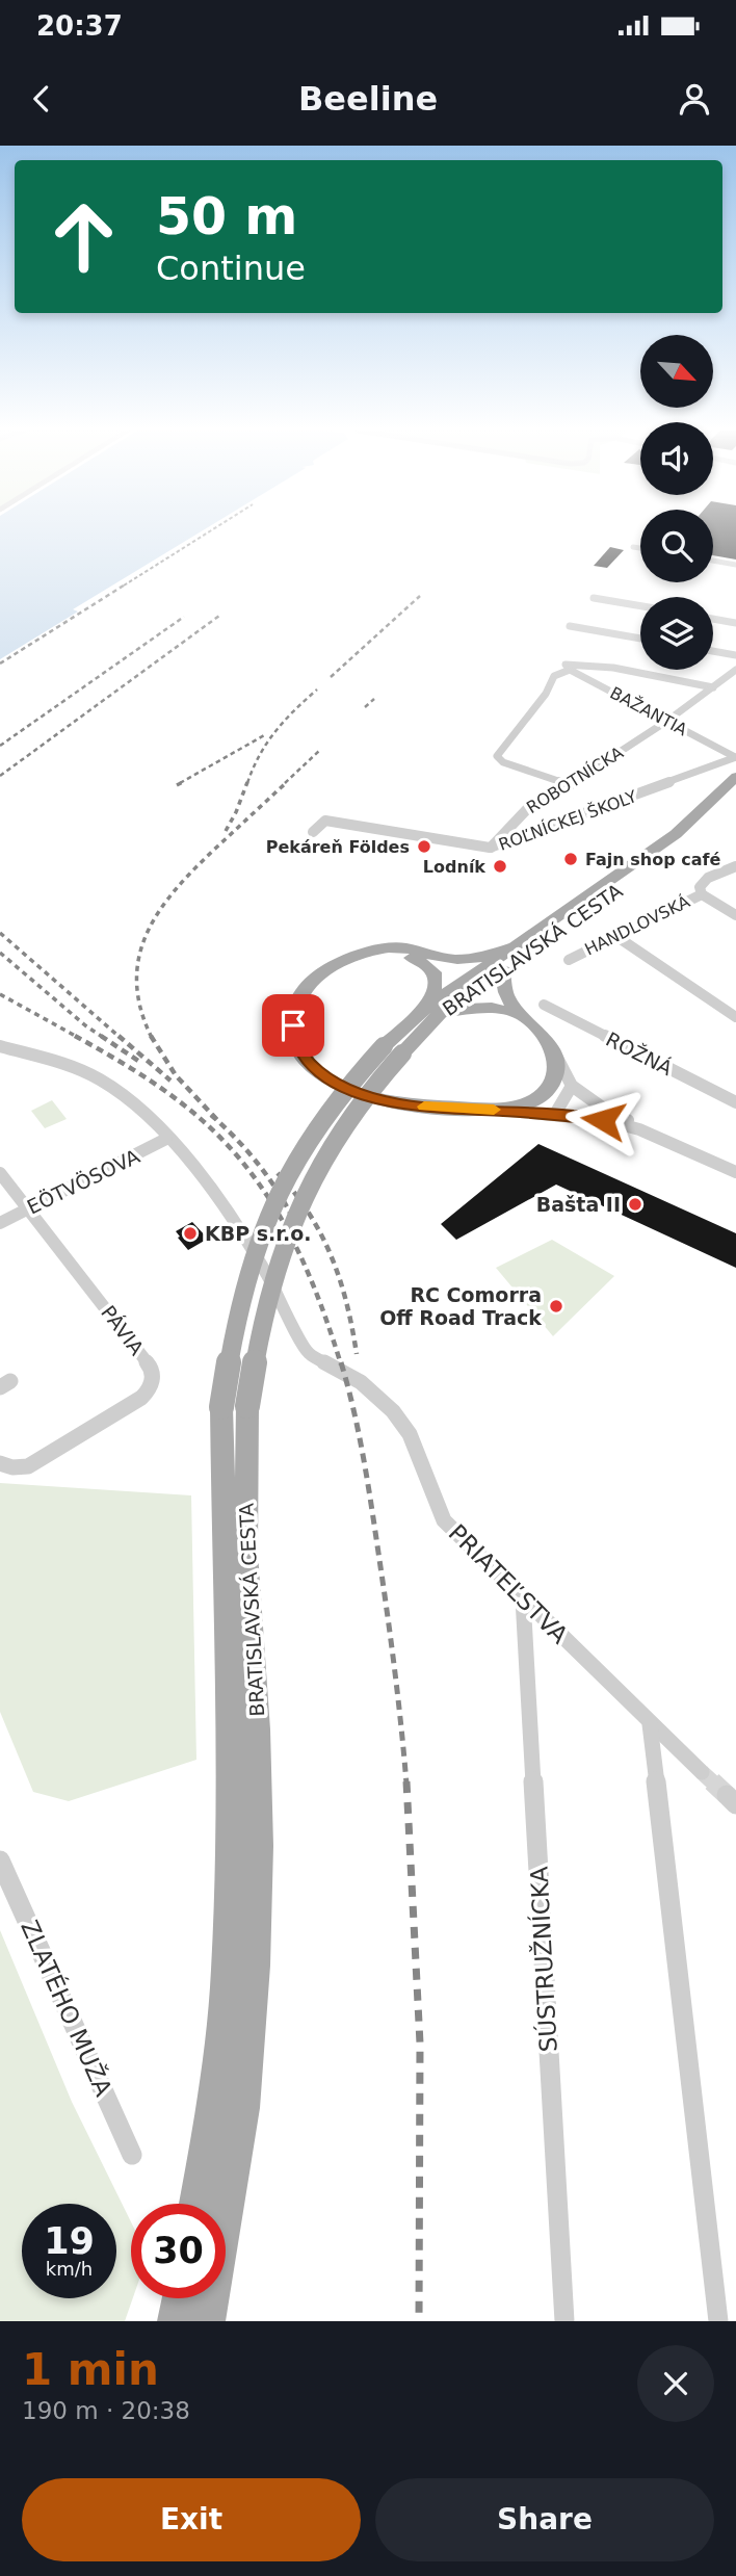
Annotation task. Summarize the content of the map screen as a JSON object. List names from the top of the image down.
{
  "streets": {
    "main road": ["BRATISLAVSKÁ CESTA"],
    "street": [
      "BAŽANTIA",
      "ROBOTNÍCKA",
      "ROĽNÍCKEJ ŠKOLY",
      "HANDLOVSKÁ",
      "ROŽNÁ",
      "EÖTVÖSOVA",
      "PÁVIA",
      "PRIATEĽSTVA",
      "SÚSTRUŽNÍCKA",
      "ZLATÉHO MUŽA"
    ]
  },
  "crossings": [
    ["BAŽANTIA", "ROBOTNÍCKA"],
    ["BAŽANTIA", "ROĽNÍCKEJ ŠKOLY"],
    ["ROBOTNÍCKA", "ROĽNÍCKEJ ŠKOLY"],
    ["EÖTVÖSOVA", "PÁVIA"],
    ["EÖTVÖSOVA", "PRIATEĽSTVA"],
    ["PRIATEĽSTVA", "SÚSTRUŽNÍCKA"]
  ],
  "places": [
    "Pekáreň Földes",
    "Fajn shop café",
    "Lodník",
    "Bašta II",
    "KBP s.r.o.",
    "RC Comorra Off Road Track"
  ],
  "north": "bottom right",
  "page": {
    "status": "20:37",
    "header": "Beeline",
    "turn": ["50 m", "Continue"],
    "speed": "19 km/h",
    "limit": "30",
    "heading": ["1 min", "190 m · 20:38"],
    "buttons": ["Exit", "Share"]
  }
}
